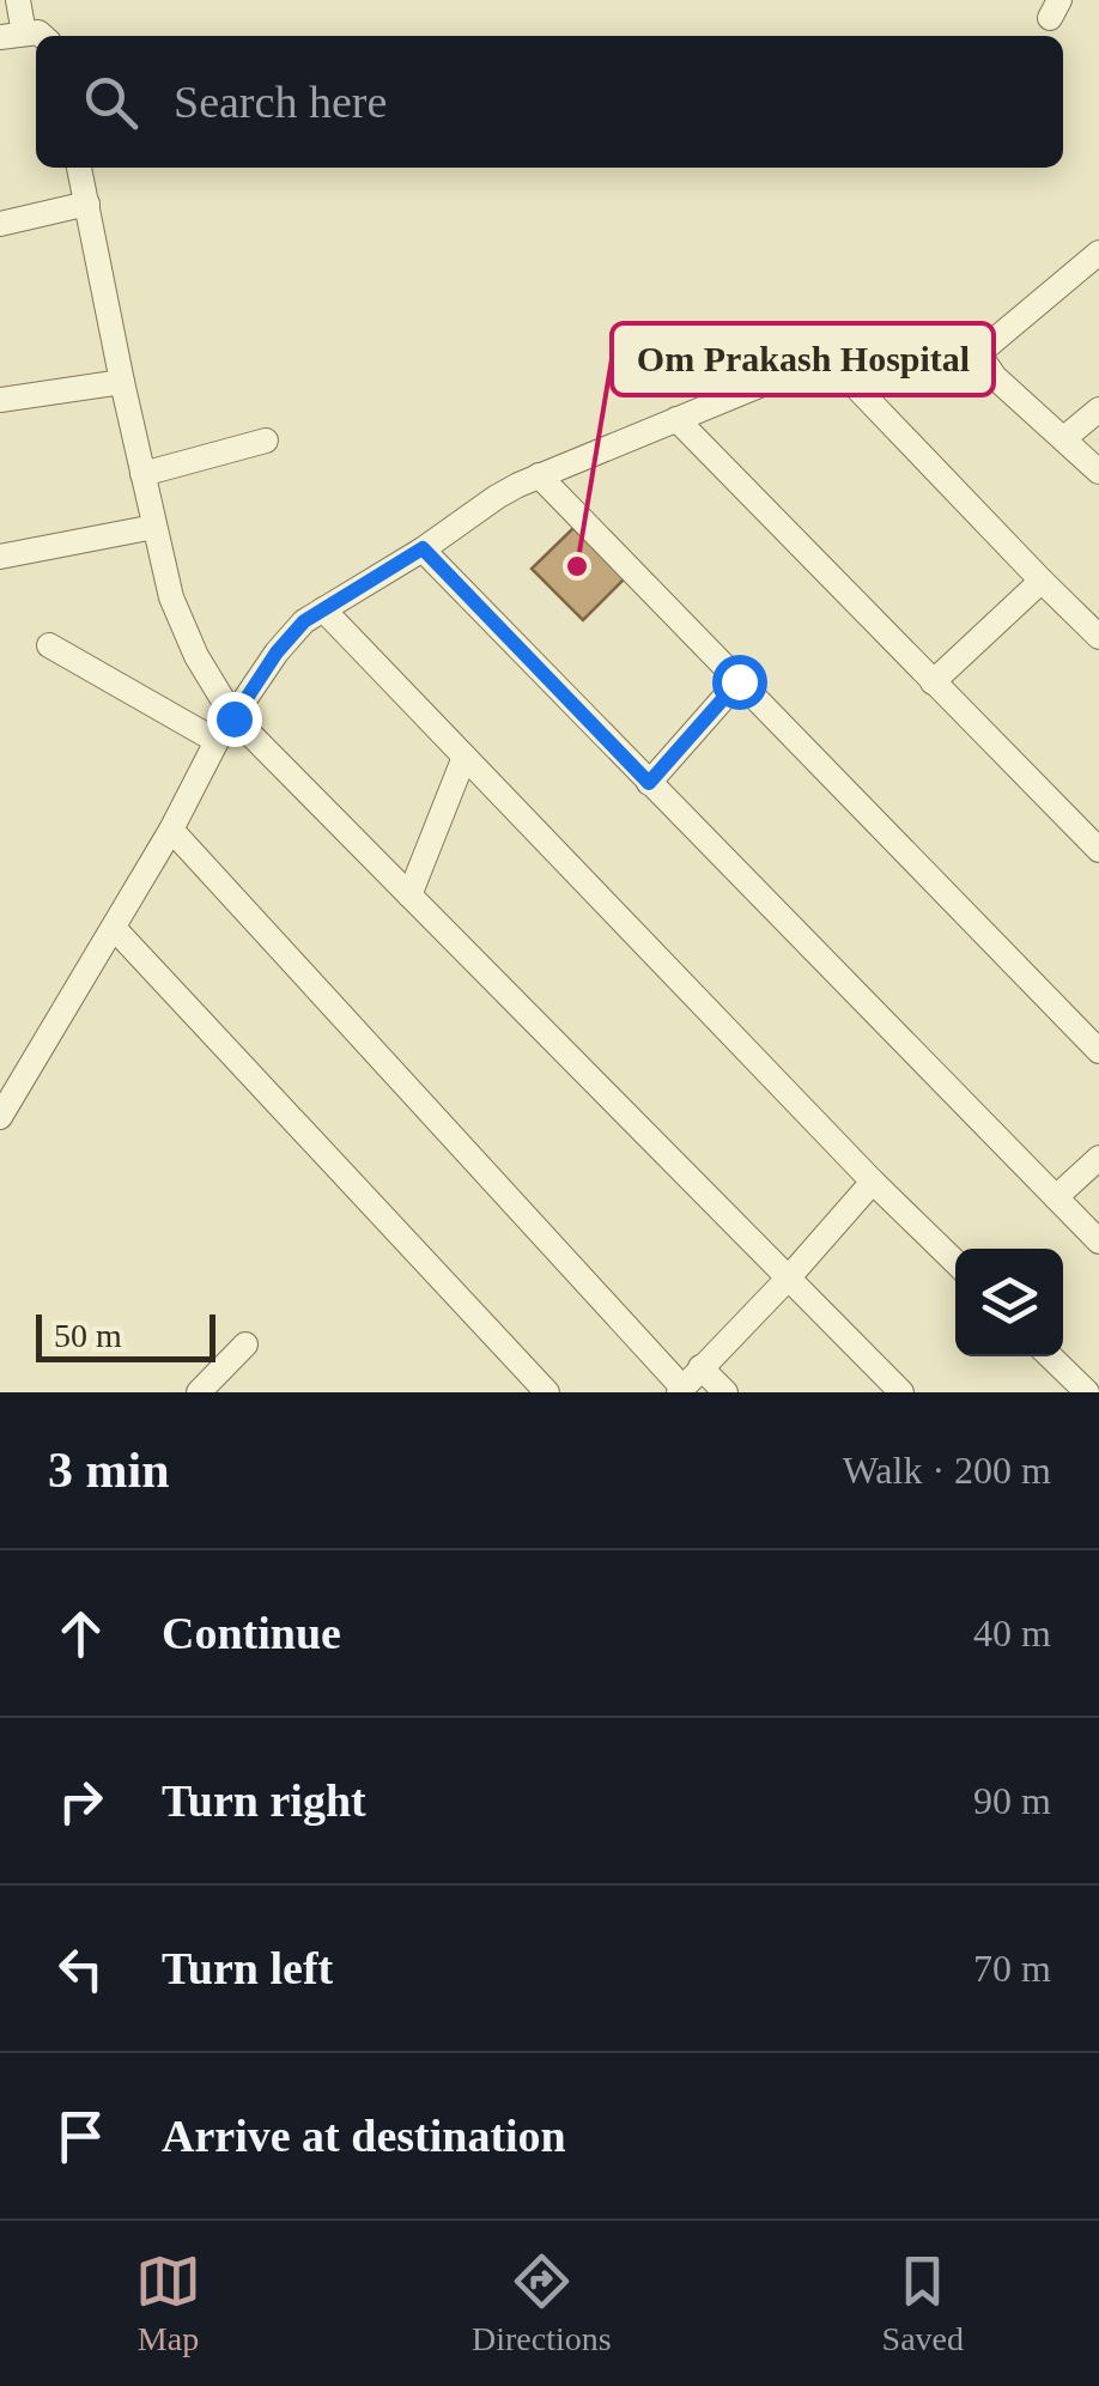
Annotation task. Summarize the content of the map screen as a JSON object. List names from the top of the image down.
{
  "places": ["Om Prakash Hospital"],
  "scale_bar": "50 m",
  "page": {
    "search": "Search here",
    "scale": "50 m",
    "heading": ["3 min", "Walk · 200 m"],
    "list": [
      ["Continue", "40 m"],
      ["Turn right", "90 m"],
      ["Turn left", "70 m"],
      "Arrive at destination"
    ],
    "nav": ["Map", "Directions", "Saved"]
  }
}
